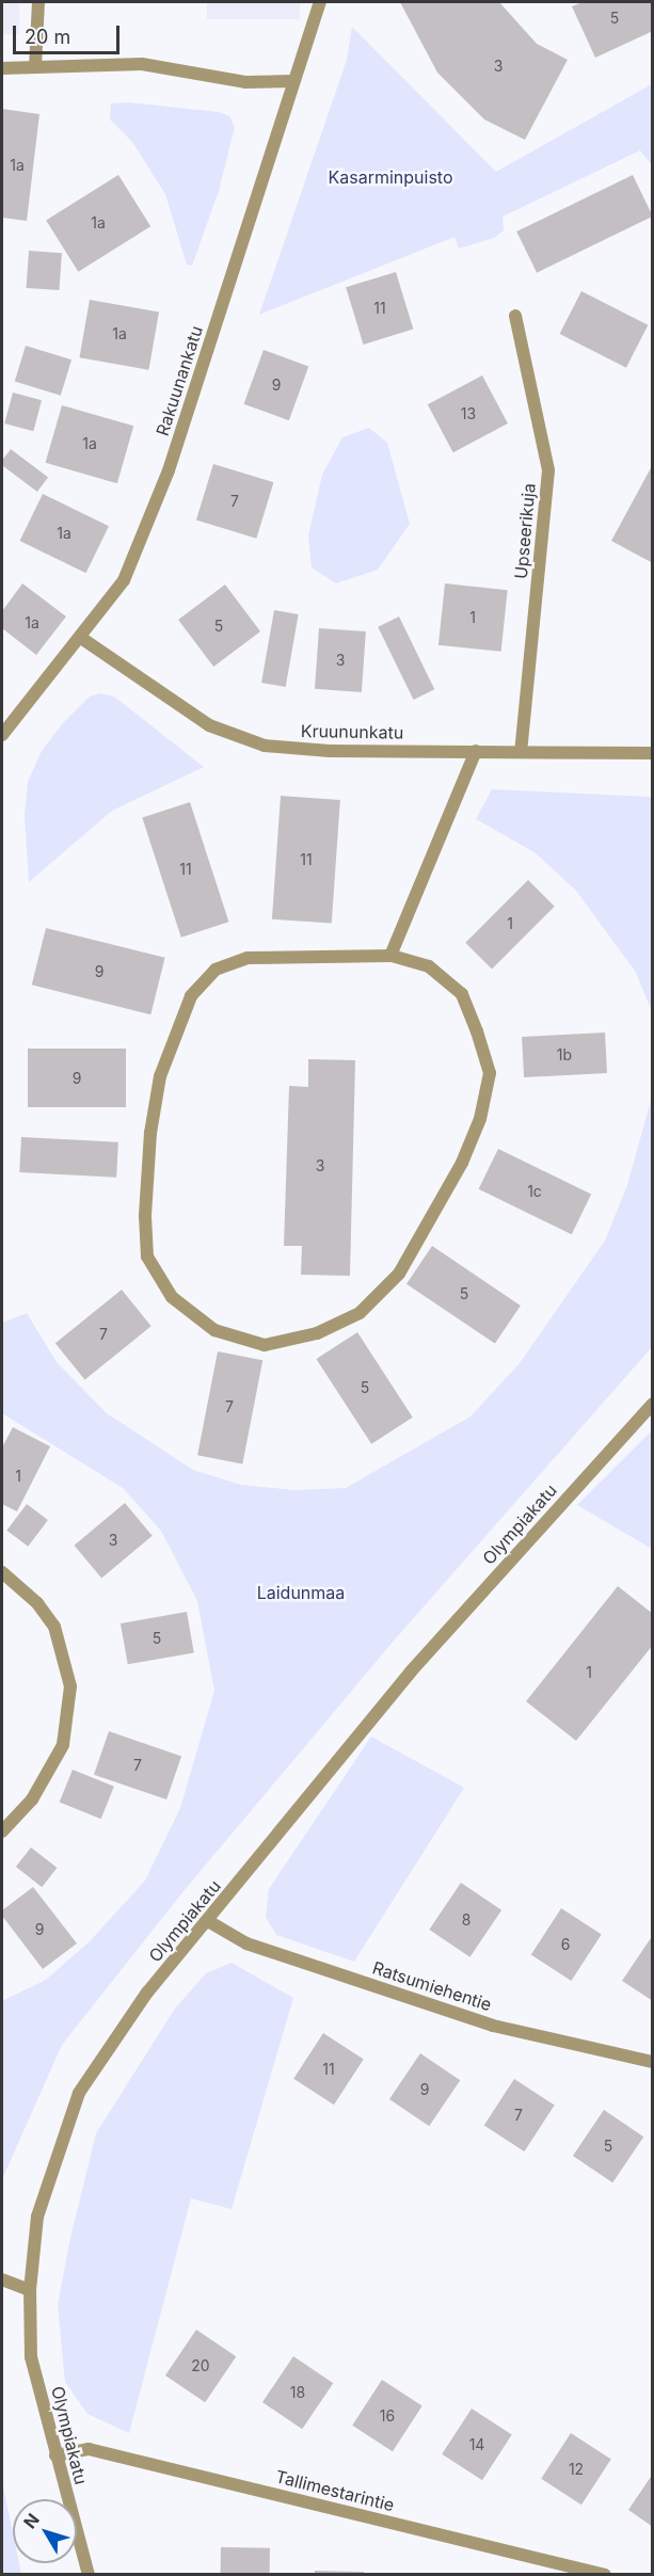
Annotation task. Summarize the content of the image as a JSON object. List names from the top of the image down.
{
  "streets": {
    "street": [
      "Rakuunankatu",
      "Upseerikuja",
      "Kruununkatu",
      "Olympiakatu",
      "Ratsumiehentie",
      "Tallimestarintie"
    ]
  },
  "crossings": [
    ["Rakuunankatu", "Kruununkatu"],
    ["Upseerikuja", "Kruununkatu"],
    ["Olympiakatu", "Ratsumiehentie"],
    ["Olympiakatu", "Tallimestarintie"]
  ],
  "parks": ["Kasarminpuisto", "Laidunmaa"],
  "house_numbers": [
    "5",
    "3",
    "1a",
    "1a",
    "11",
    "1a",
    "9",
    "13",
    "1a",
    "7",
    "1a",
    "1",
    "1a",
    "5",
    "3",
    "11",
    "11",
    "1",
    "9",
    "1b",
    "9",
    "3",
    "1c",
    "5",
    "7",
    "5",
    "7",
    "1",
    "3",
    "5",
    "1",
    "7",
    "8",
    "9",
    "6",
    "11",
    "9",
    "7",
    "5",
    "20",
    "18",
    "16",
    "14",
    "12"
  ],
  "scale_bar": "20 m",
  "north": "top left"
}
